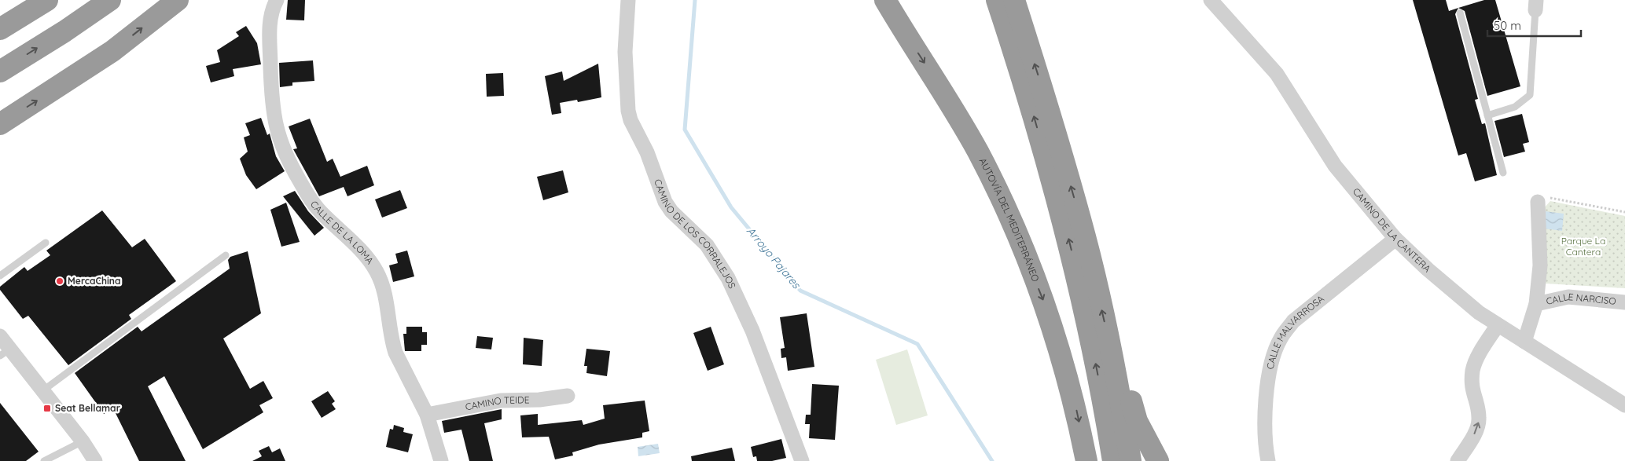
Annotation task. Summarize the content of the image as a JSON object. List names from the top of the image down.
{
  "streets": {
    "highway": ["AUTOVÍA DEL MEDITERRÁNEO"],
    "street": [
      "CAMINO DE LA CANTERA",
      "CALLE DE LA LOMA",
      "CAMINO DE LOS CORRALEJOS",
      "CALLE NARCISO",
      "CALLE MALVARROSA",
      "CAMINO TEIDE"
    ]
  },
  "crossings": [
    ["CAMINO DE LA CANTERA", "CALLE MALVARROSA"],
    ["CALLE DE LA LOMA", "CAMINO TEIDE"]
  ],
  "water": ["Arroyo Pajares"],
  "parks": ["Parque La Cantera"],
  "places": {
    "other": ["MercaChina"],
    "transit": ["Seat Bellamar"]
  },
  "scale_bar": "50 m"
}
